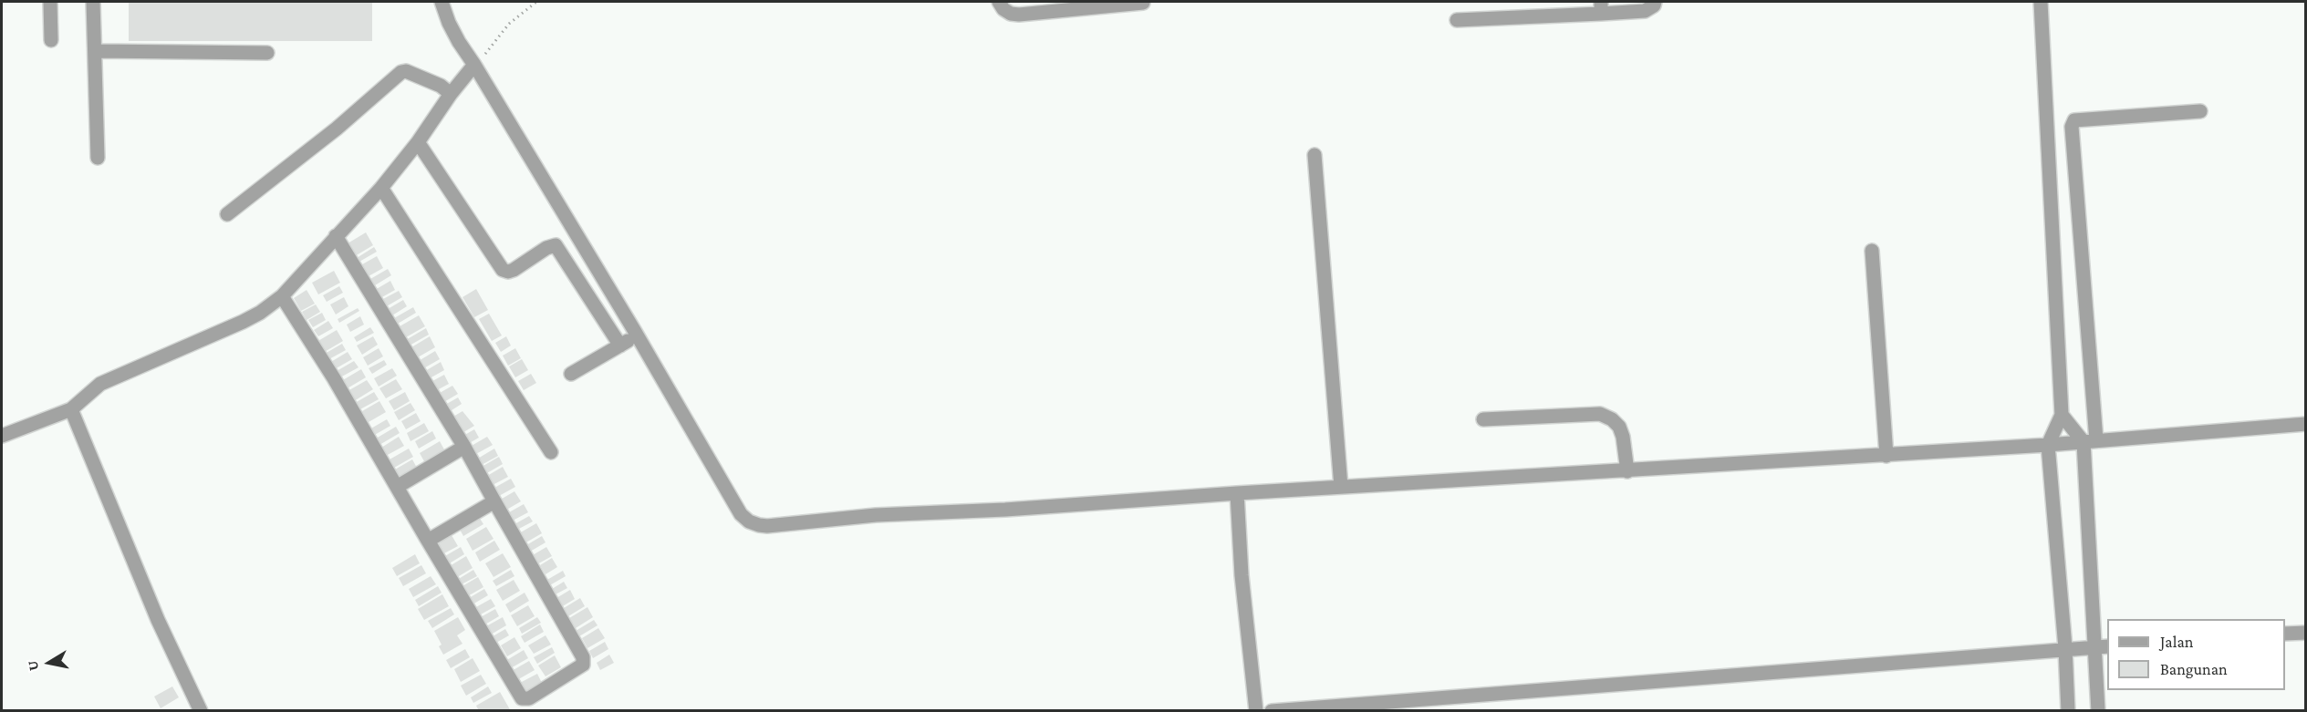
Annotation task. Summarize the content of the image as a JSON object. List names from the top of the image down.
{
  "legend": ["Jalan", "Bangunan"],
  "north": "left"
}
